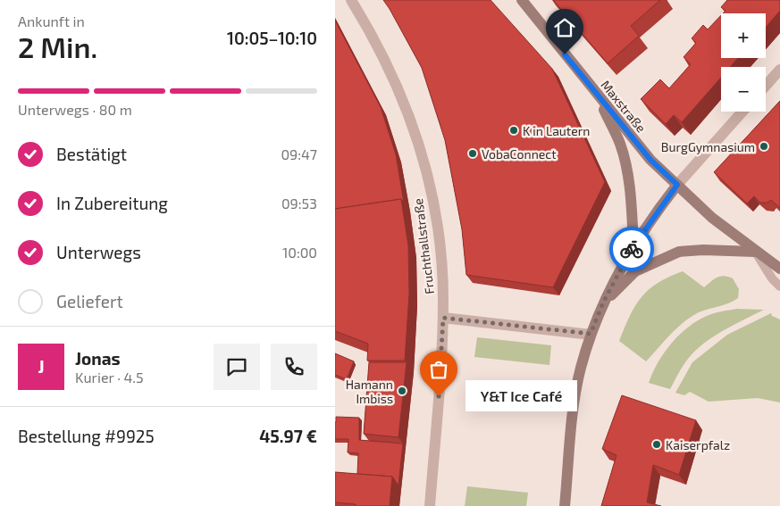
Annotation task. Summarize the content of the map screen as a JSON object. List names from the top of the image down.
{
  "streets": {
    "main road": ["Maxstraße"],
    "street": ["Fruchthallstraße"]
  },
  "places": [
    "K in Lautern",
    "BurgGymnasium",
    "VobaConnect",
    "Hamann Imbiss",
    "Y&T Ice Café",
    "Kaiserpfalz"
  ],
  "page": {
    "heading": ["2 Min.", "Ankunft in", "10:05–10:10"],
    "panel": [
      "Jonas",
      "Kurier · 4.5",
      "Bestellung #9925",
      "45.97 €"
    ],
    "map_buttons": ["+", "−"],
    "bar": "Unterwegs · 80 m",
    "list": [
      ["Bestätigt", "09:47"],
      ["In Zubereitung", "09:53"],
      ["Unterwegs", "10:00"],
      "Geliefert"
    ],
    "round": "J",
    "bubble": "Y&T Ice Café"
  }
}
